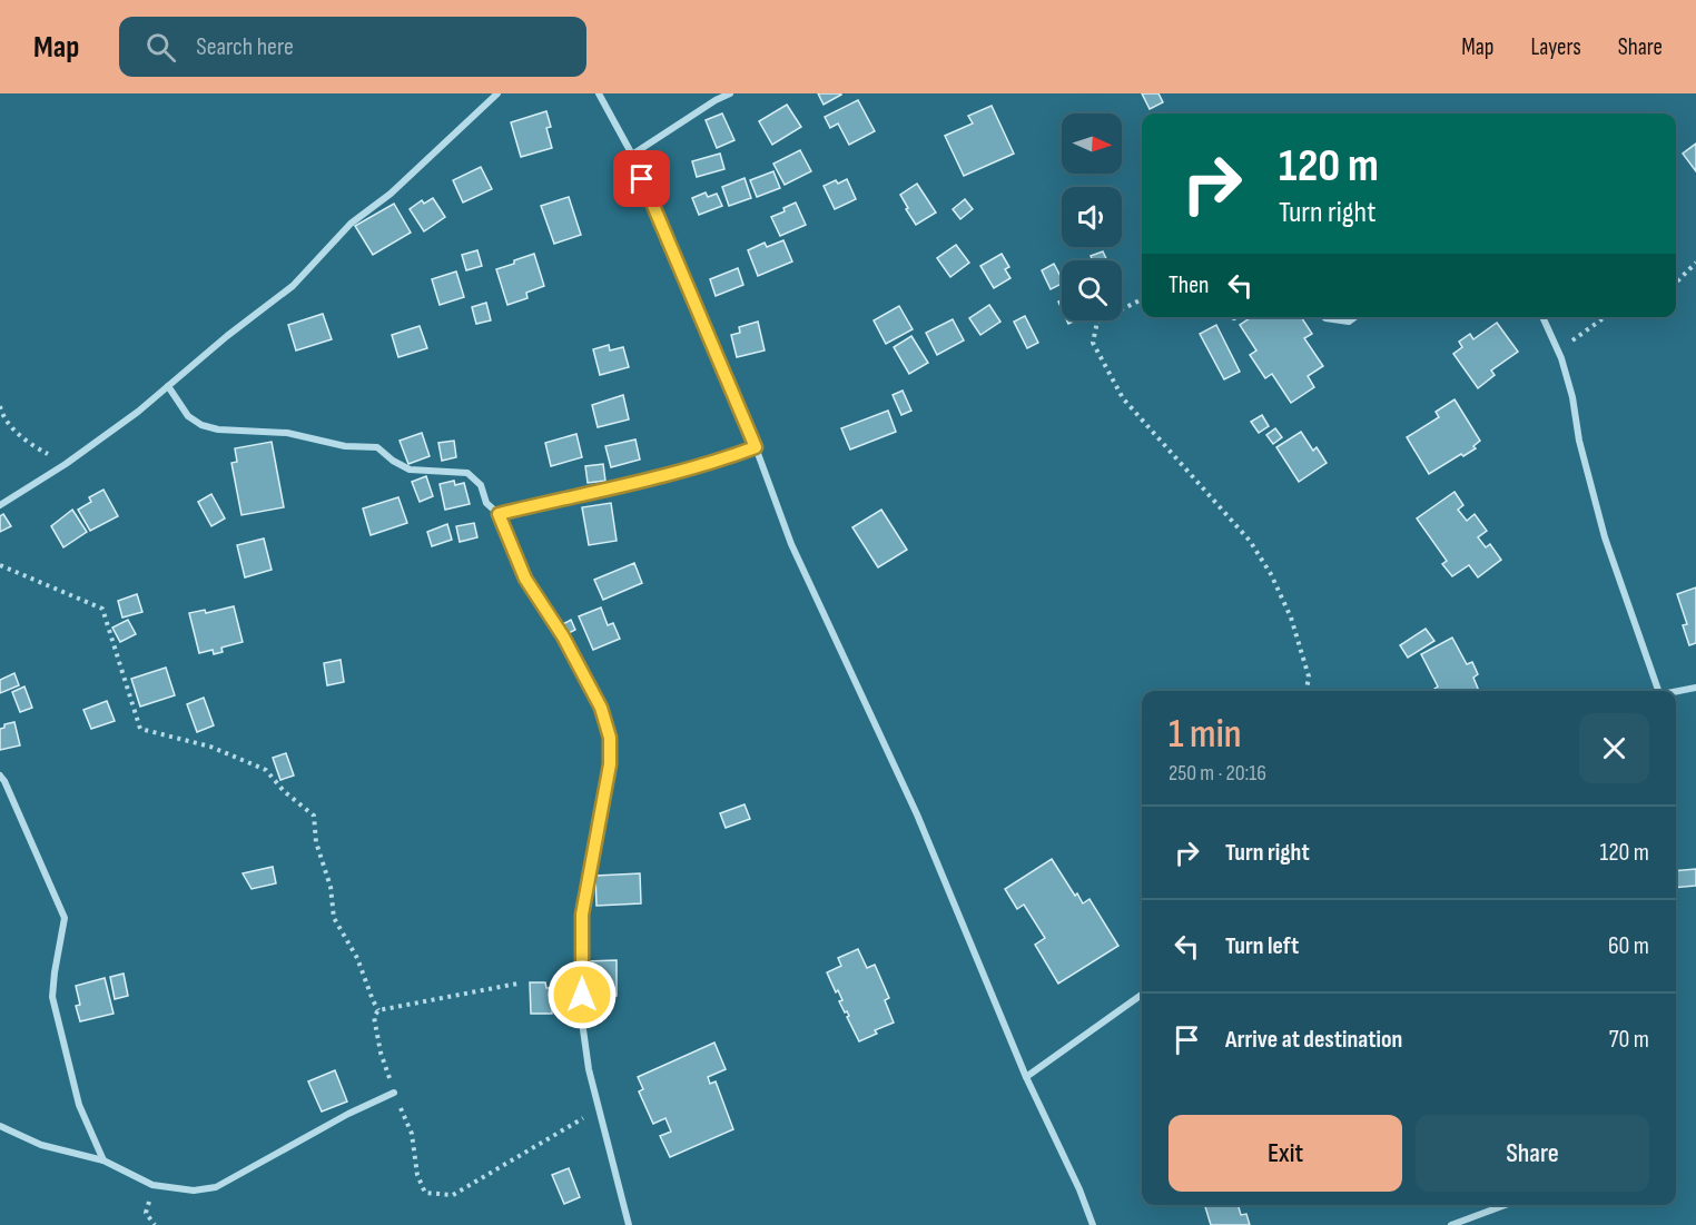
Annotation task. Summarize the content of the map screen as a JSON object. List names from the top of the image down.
{
  "north": "right",
  "page": {
    "header": "Map",
    "search": "Search here",
    "nav": ["Map", "Layers", "Share"],
    "turn": ["120 m", "Turn right"],
    "then": "Then",
    "heading": ["1 min", "250 m · 20:16"],
    "list": [
      {
        "name": "Turn right",
        "value": "120 m"
      },
      {
        "name": "Turn left",
        "value": "60 m"
      },
      {
        "name": "Arrive at destination",
        "value": "70 m"
      }
    ],
    "buttons": ["Exit", "Share"]
  }
}
